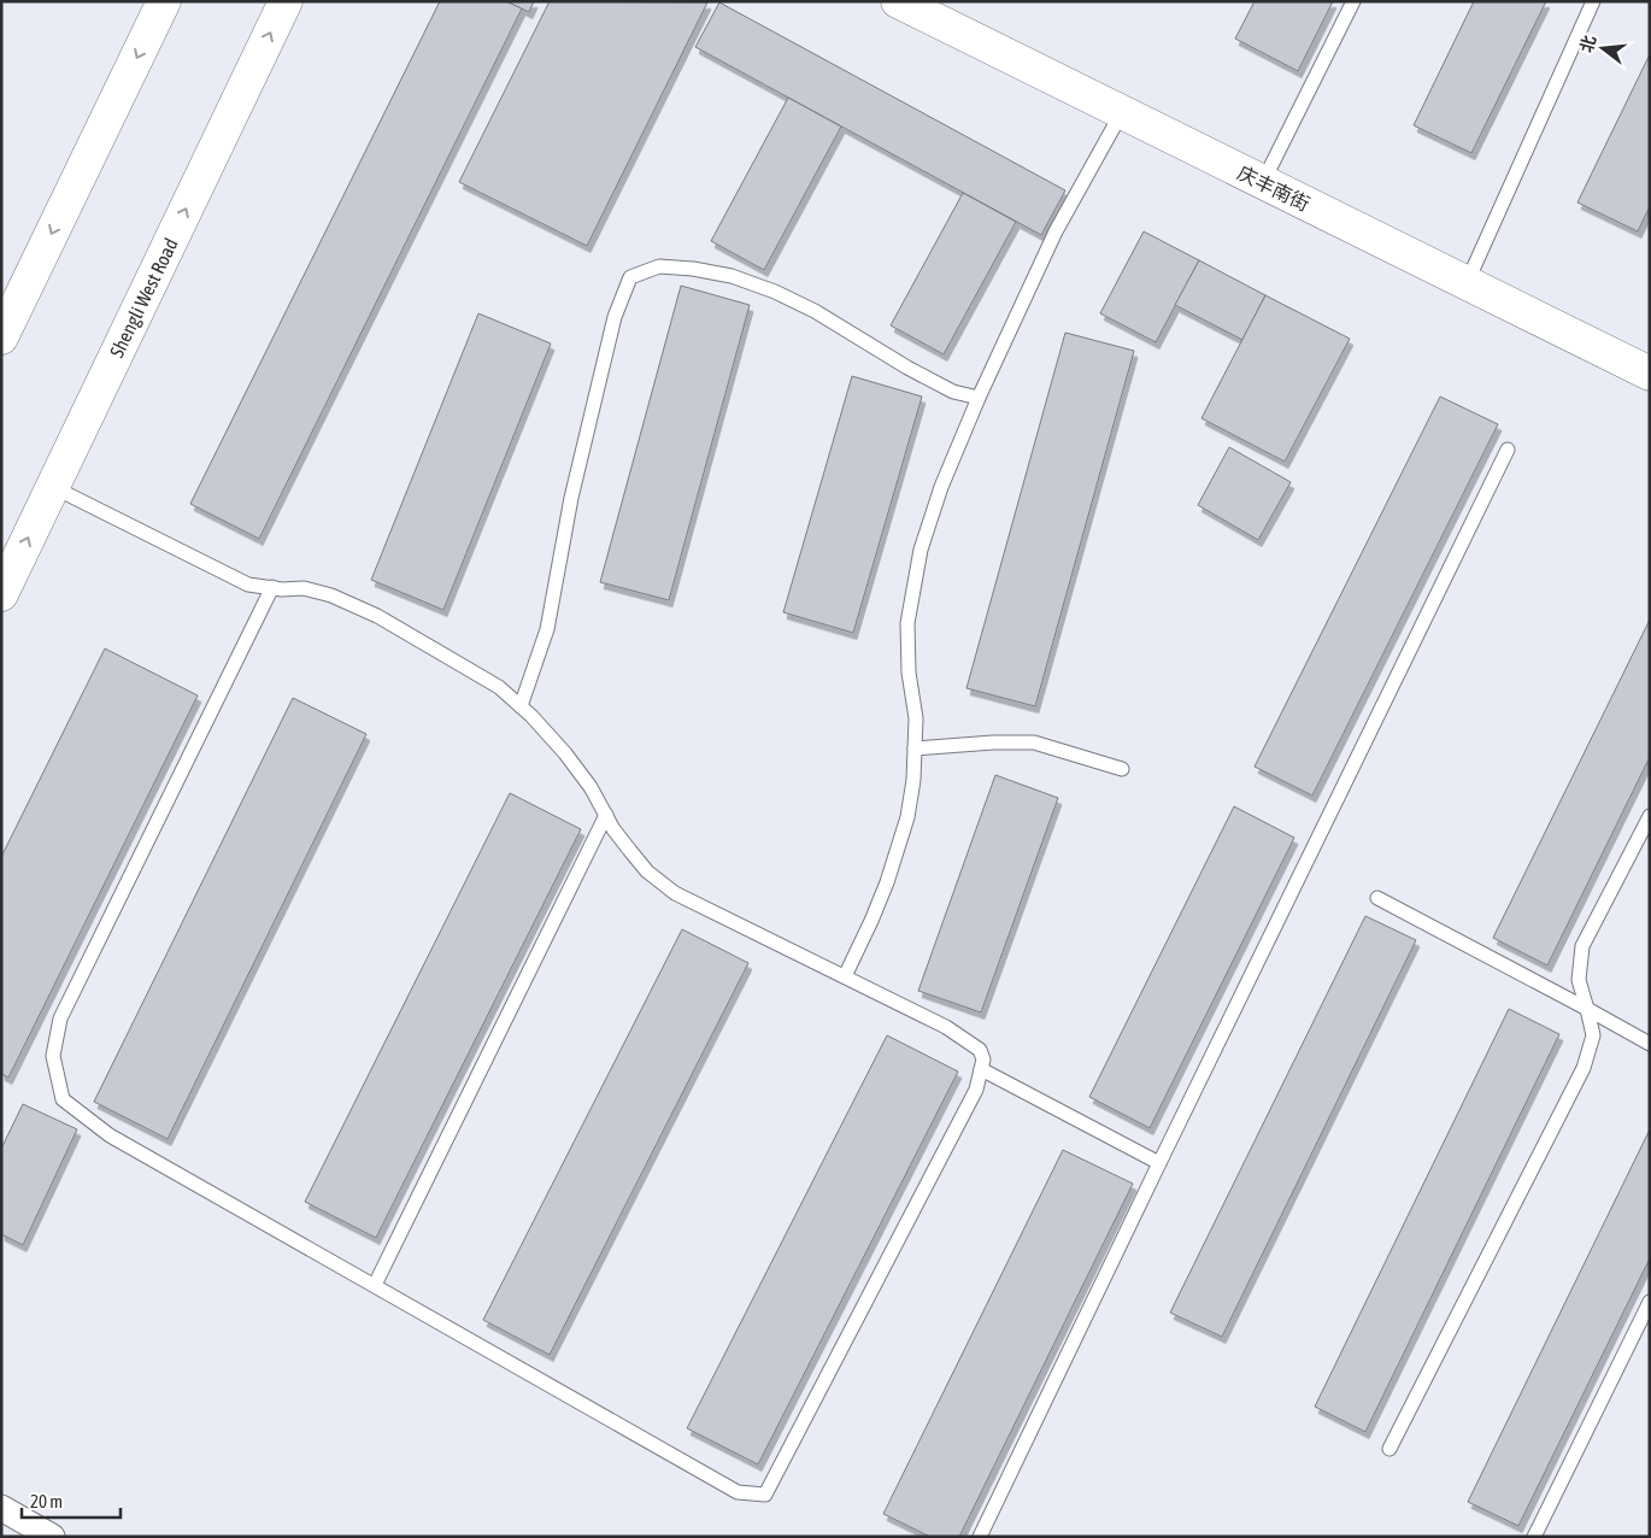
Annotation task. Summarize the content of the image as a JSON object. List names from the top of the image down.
{
  "streets": {
    "main road": ["庆丰南街", "Shengli West Road"]
  },
  "scale_bar": "20 m",
  "north": "left"
}
